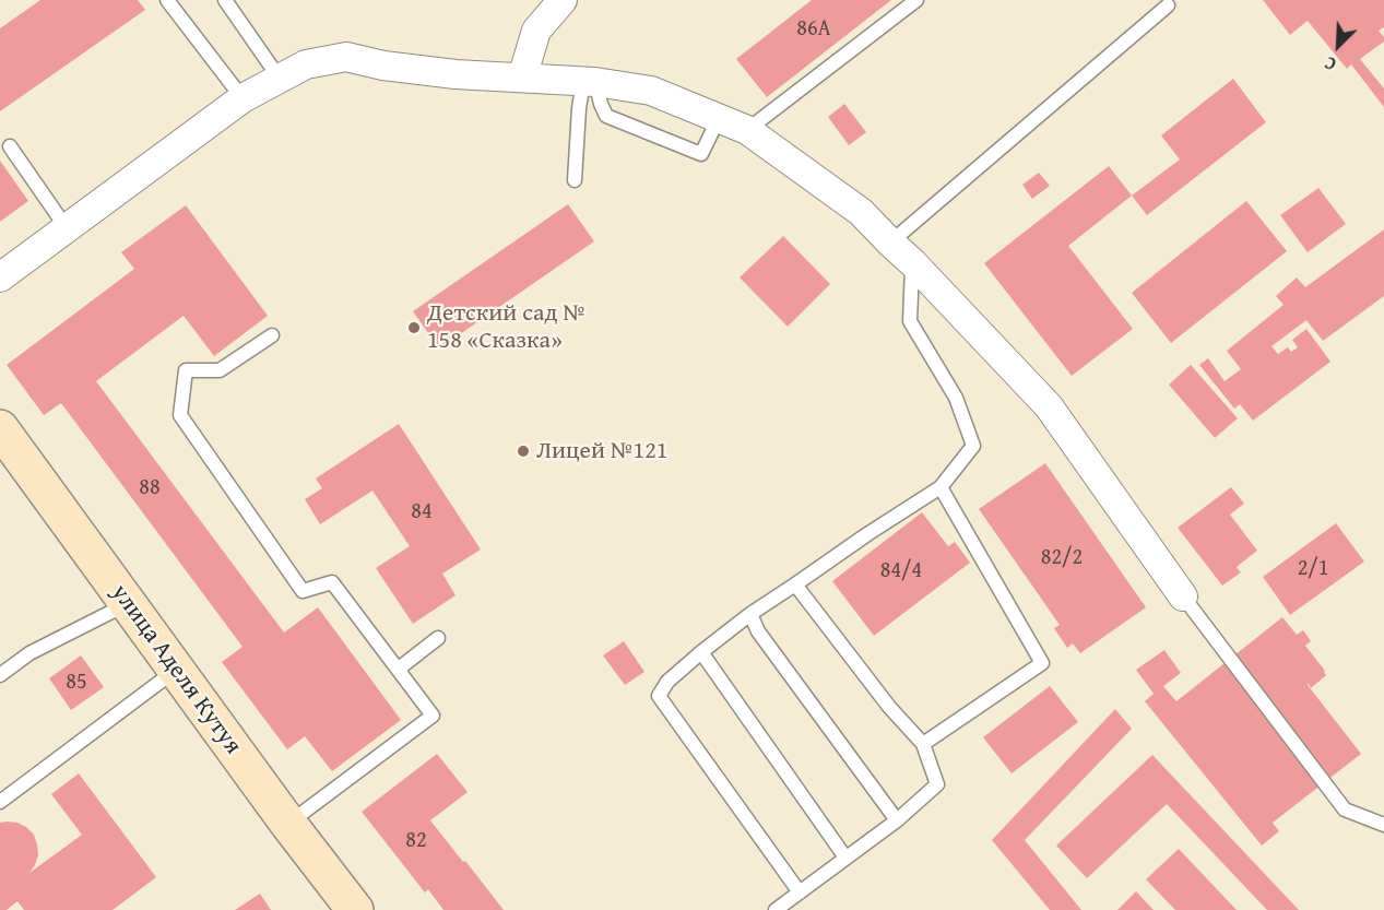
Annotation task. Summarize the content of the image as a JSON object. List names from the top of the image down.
{
  "streets": {
    "main road": ["улица Аделя Кутуя"]
  },
  "places": ["Детский сад № 158 «Сказка»", "Лицей №121"],
  "house_numbers": [
    "86А",
    "88",
    "84",
    "82/2",
    "2/1",
    "84/4",
    "85",
    "82"
  ],
  "north": "bottom left"
}
